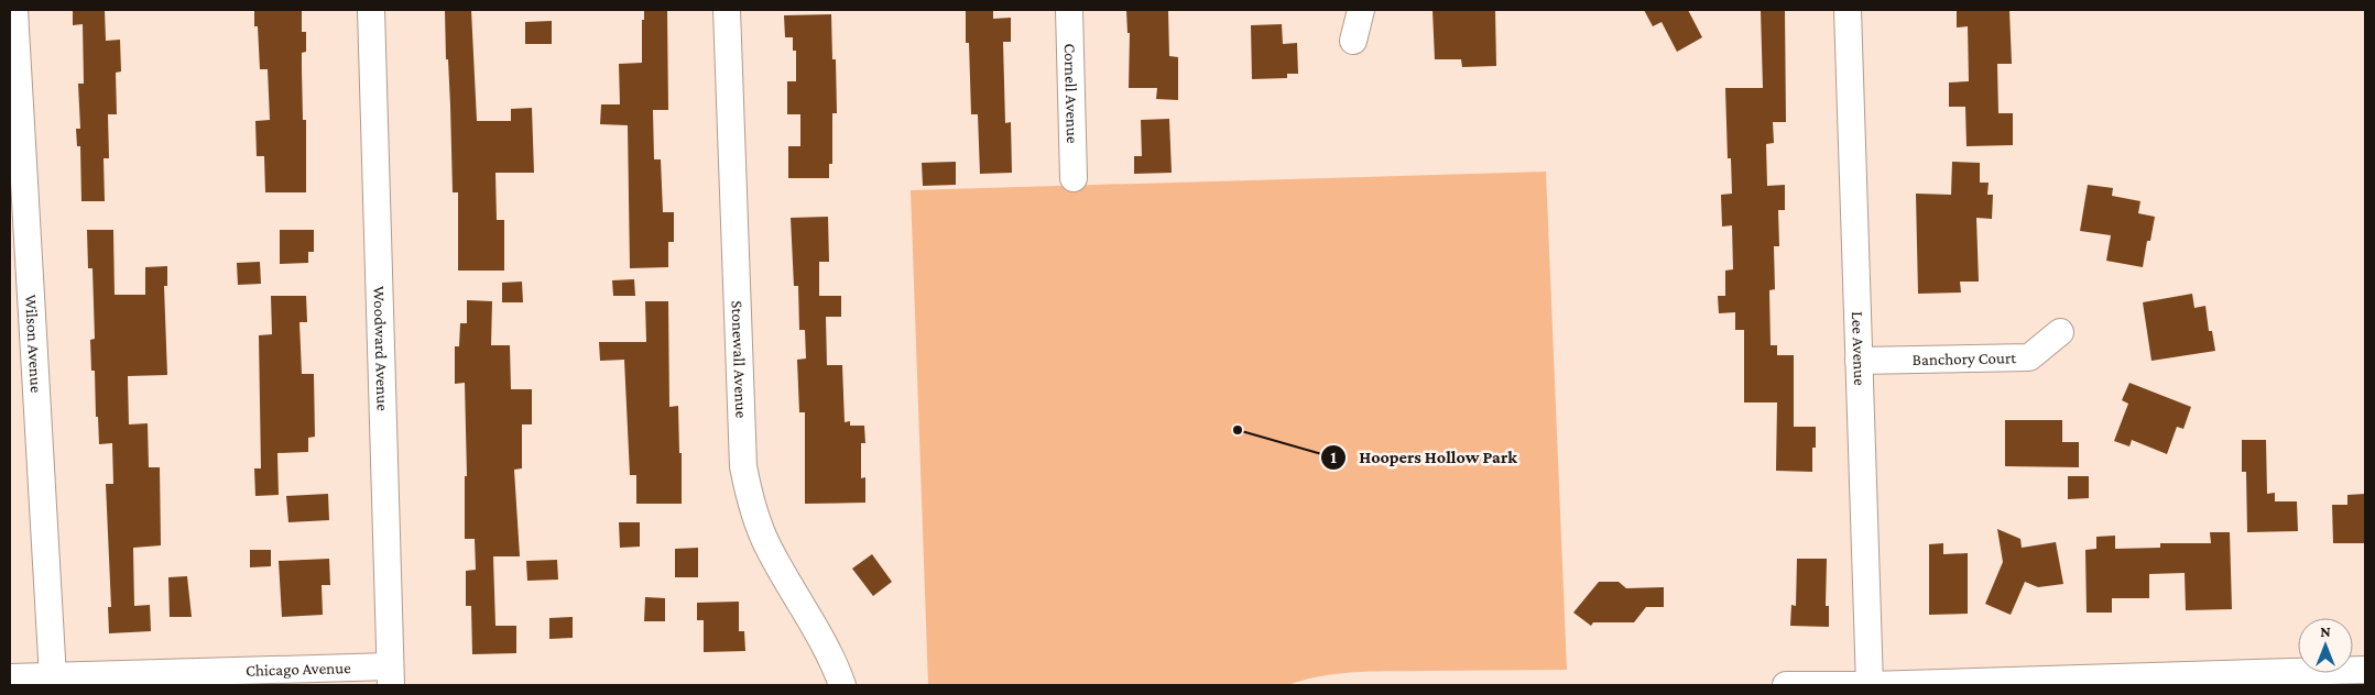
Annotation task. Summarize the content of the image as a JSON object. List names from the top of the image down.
{
  "streets": {
    "street": [
      "Cornell Avenue",
      "Wilson Avenue",
      "Woodward Avenue",
      "Lee Avenue",
      "Stonewall Avenue",
      "Banchory Court",
      "Chicago Avenue"
    ]
  },
  "crossings": [
    ["Wilson Avenue", "Chicago Avenue"],
    ["Woodward Avenue", "Chicago Avenue"],
    ["Lee Avenue", "Banchory Court"]
  ],
  "places": ["Hoopers Hollow Park"],
  "north": "top"
}
